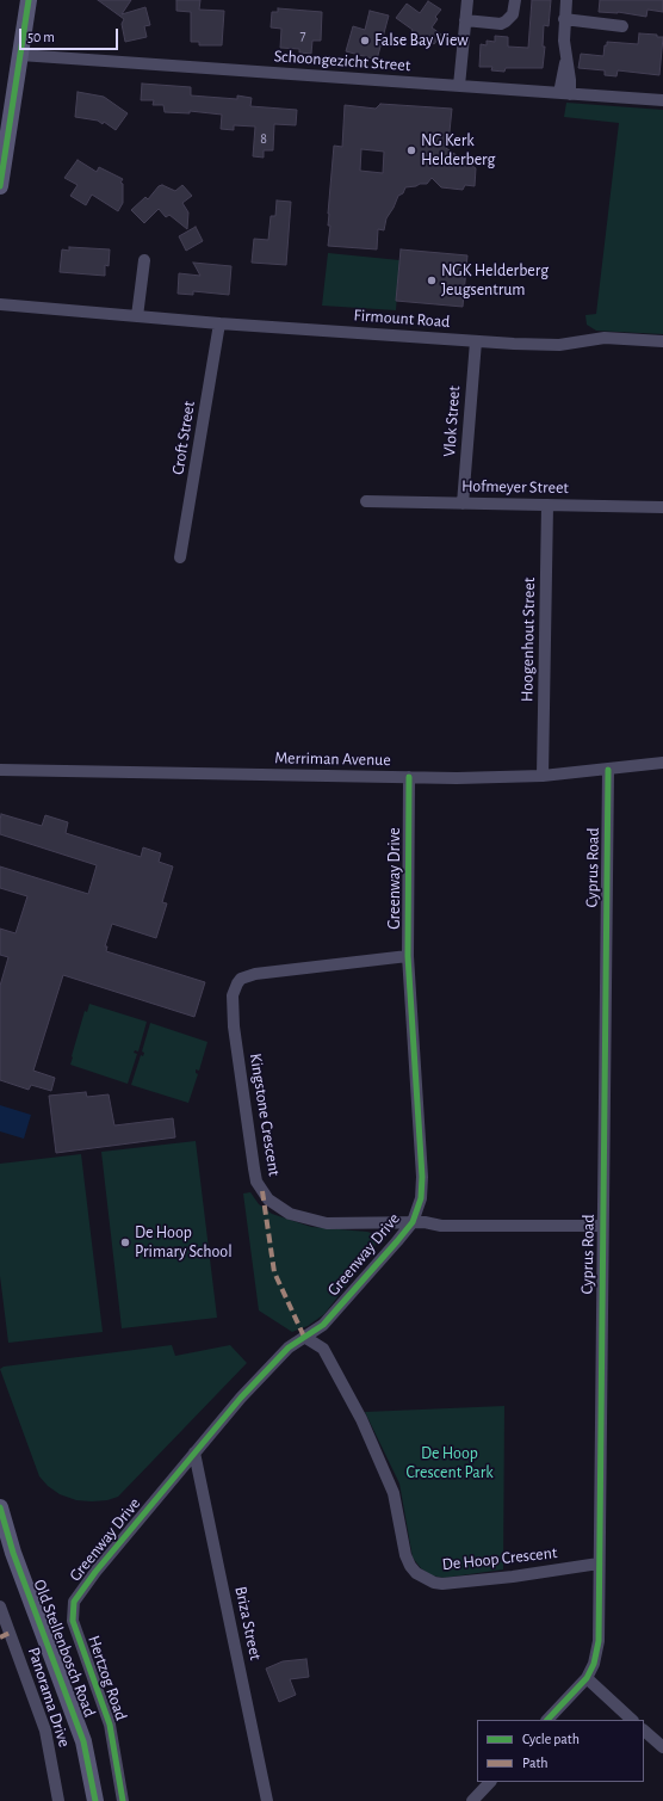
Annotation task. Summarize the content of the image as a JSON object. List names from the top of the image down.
{
  "streets": {
    "street": [
      "Schoongezicht Street",
      "Firmount Road",
      "Vlok Street",
      "Croft Street",
      "Hofmeyer Street",
      "Hoogenhout Street",
      "Merriman Avenue",
      "Cyprus Road",
      "Greenway Drive",
      "Kingstone Crescent",
      "De Hoop Crescent",
      "Briza Street",
      "Old Stellenbosch Road",
      "Hertzog Road",
      "Panorama Drive"
    ]
  },
  "crossings": [
    ["Firmount Road", "Vlok Street"],
    ["Firmount Road", "Croft Street"],
    ["Vlok Street", "Hofmeyer Street"],
    ["Hofmeyer Street", "Hoogenhout Street"],
    ["Hoogenhout Street", "Merriman Avenue"],
    ["Merriman Avenue", "Cyprus Road"],
    ["Merriman Avenue", "Greenway Drive"],
    ["Cyprus Road", "Kingstone Crescent"],
    ["Cyprus Road", "De Hoop Crescent"],
    ["Greenway Drive", "Kingstone Crescent"],
    ["Greenway Drive", "De Hoop Crescent"],
    ["Greenway Drive", "Briza Street"],
    ["Greenway Drive", "Hertzog Road"]
  ],
  "parks": ["De Hoop Crescent Park"],
  "places": [
    "False Bay View",
    "NG Kerk Helderberg",
    "NGK Helderberg Jeugsentrum",
    "De Hoop Primary School"
  ],
  "house_numbers": ["7", "8"],
  "legend": ["Cycle path", "Path"],
  "scale_bar": "50 m"
}
